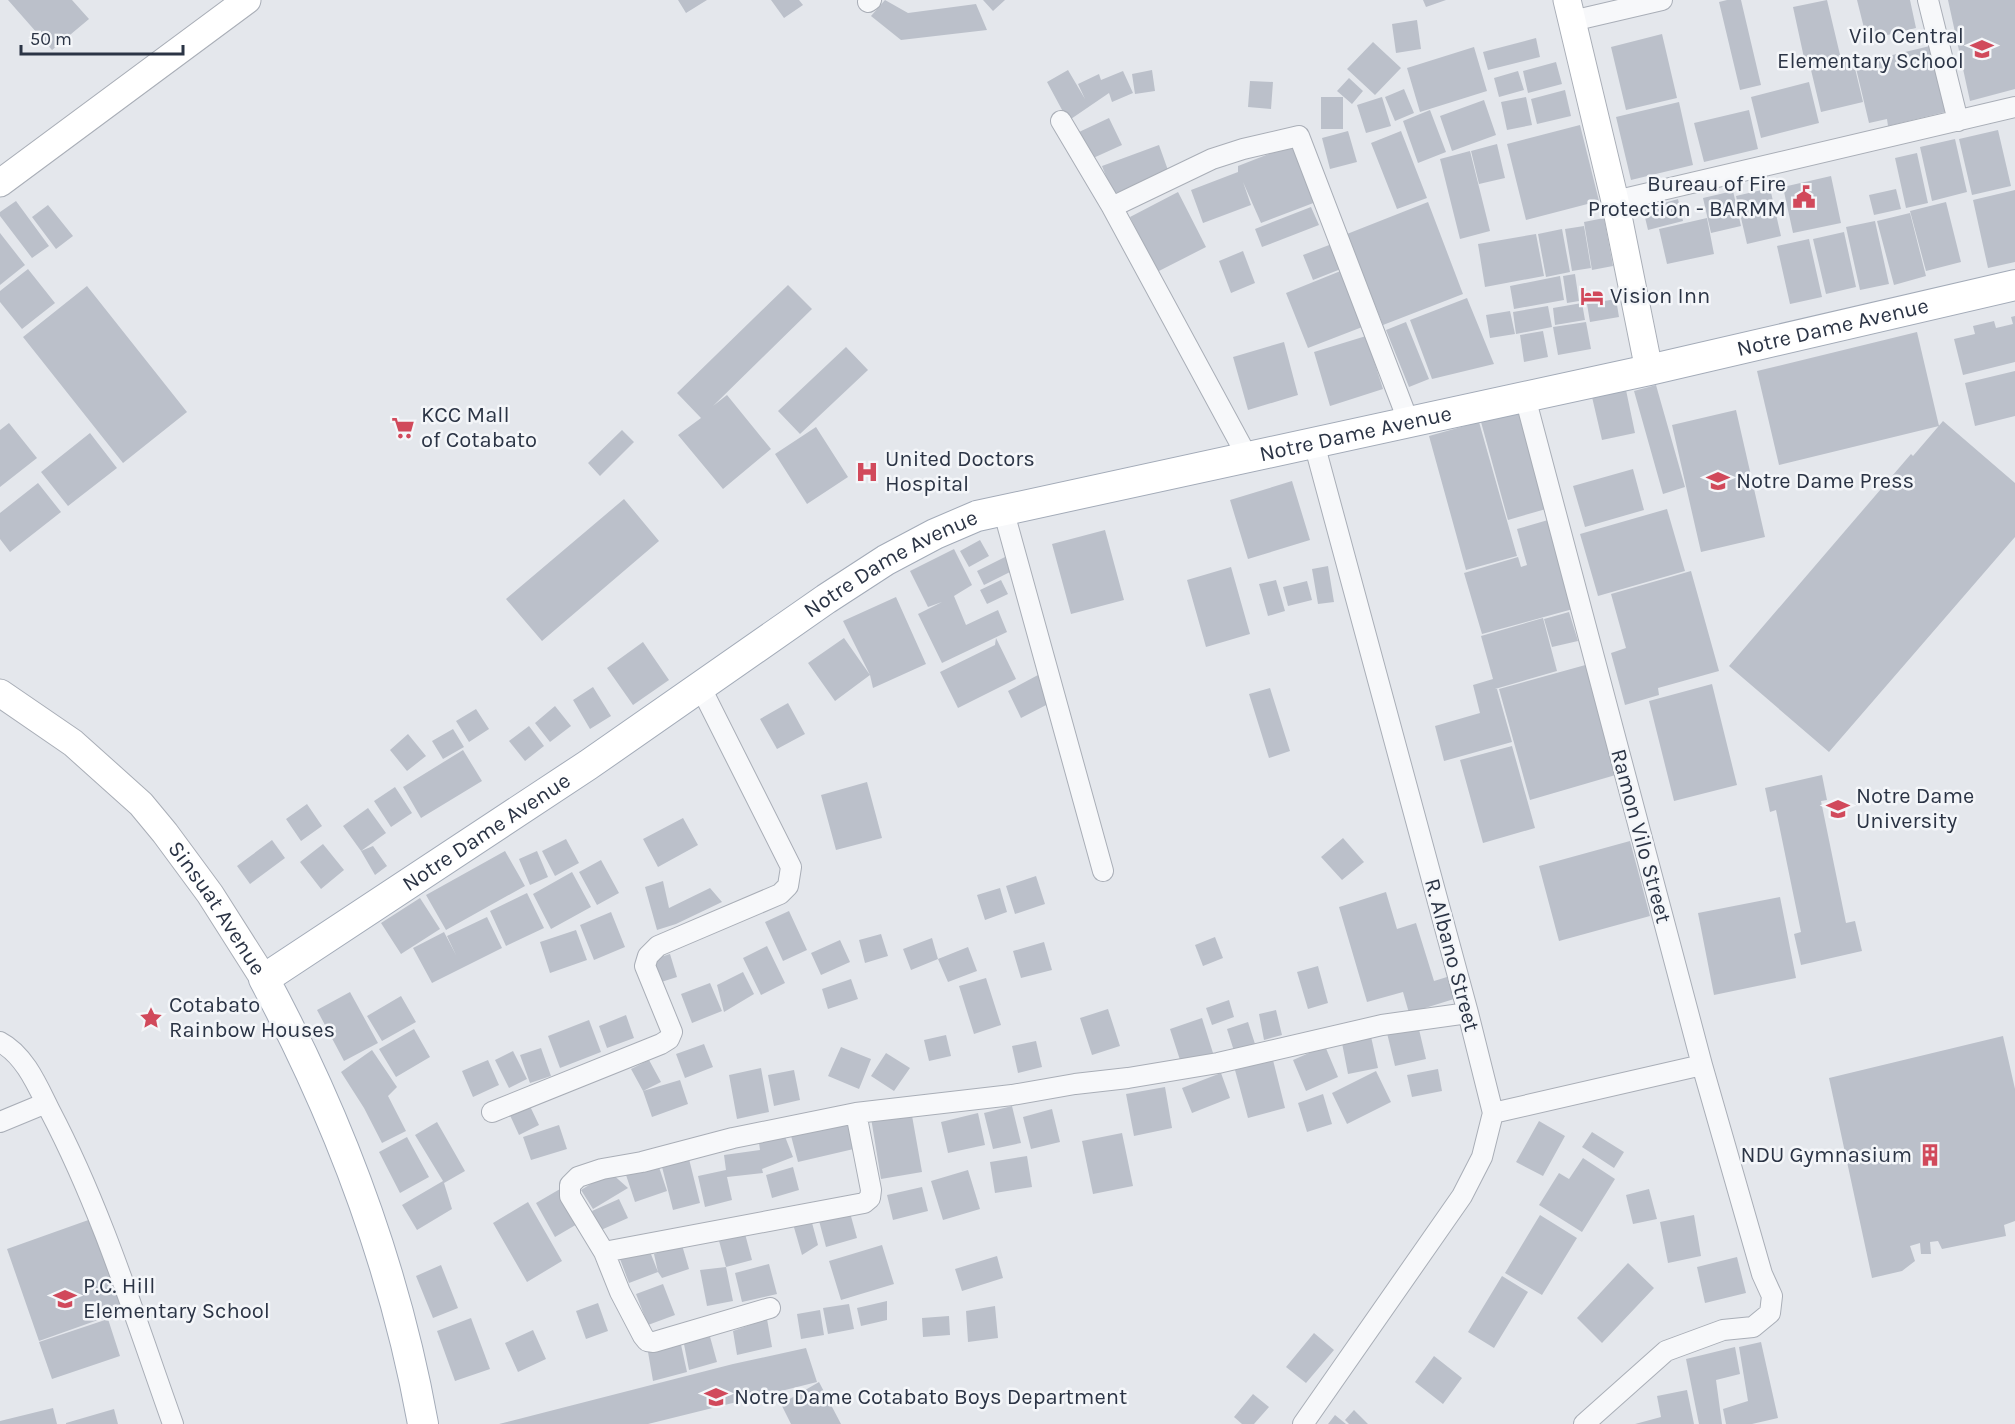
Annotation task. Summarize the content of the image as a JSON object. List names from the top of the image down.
{
  "streets": {
    "main road": ["Notre Dame Avenue", "Sinsuat Avenue"],
    "street": ["Ramon Vilo Street", "R. Albano Street"]
  },
  "crossings": [
    ["Notre Dame Avenue", "Ramon Vilo Street"],
    ["Notre Dame Avenue", "Sinsuat Avenue"],
    ["Notre Dame Avenue", "R. Albano Street"]
  ],
  "places": {
    "school or university": [
      "Vilo Central Elementary School",
      "Notre Dame Press",
      "Notre Dame University",
      "P.C. Hill Elementary School",
      "Notre Dame Cotabato Boys Department"
    ],
    "public building": ["Bureau of Fire Protection - BARMM"],
    "hotel": ["Vision Inn"],
    "supermarket": ["KCC Mall of Cotabato"],
    "hospital": ["United Doctors Hospital"],
    "place": ["Cotabato Rainbow Houses"],
    "building": ["NDU Gymnasium"]
  },
  "scale_bar": "50 m"
}
